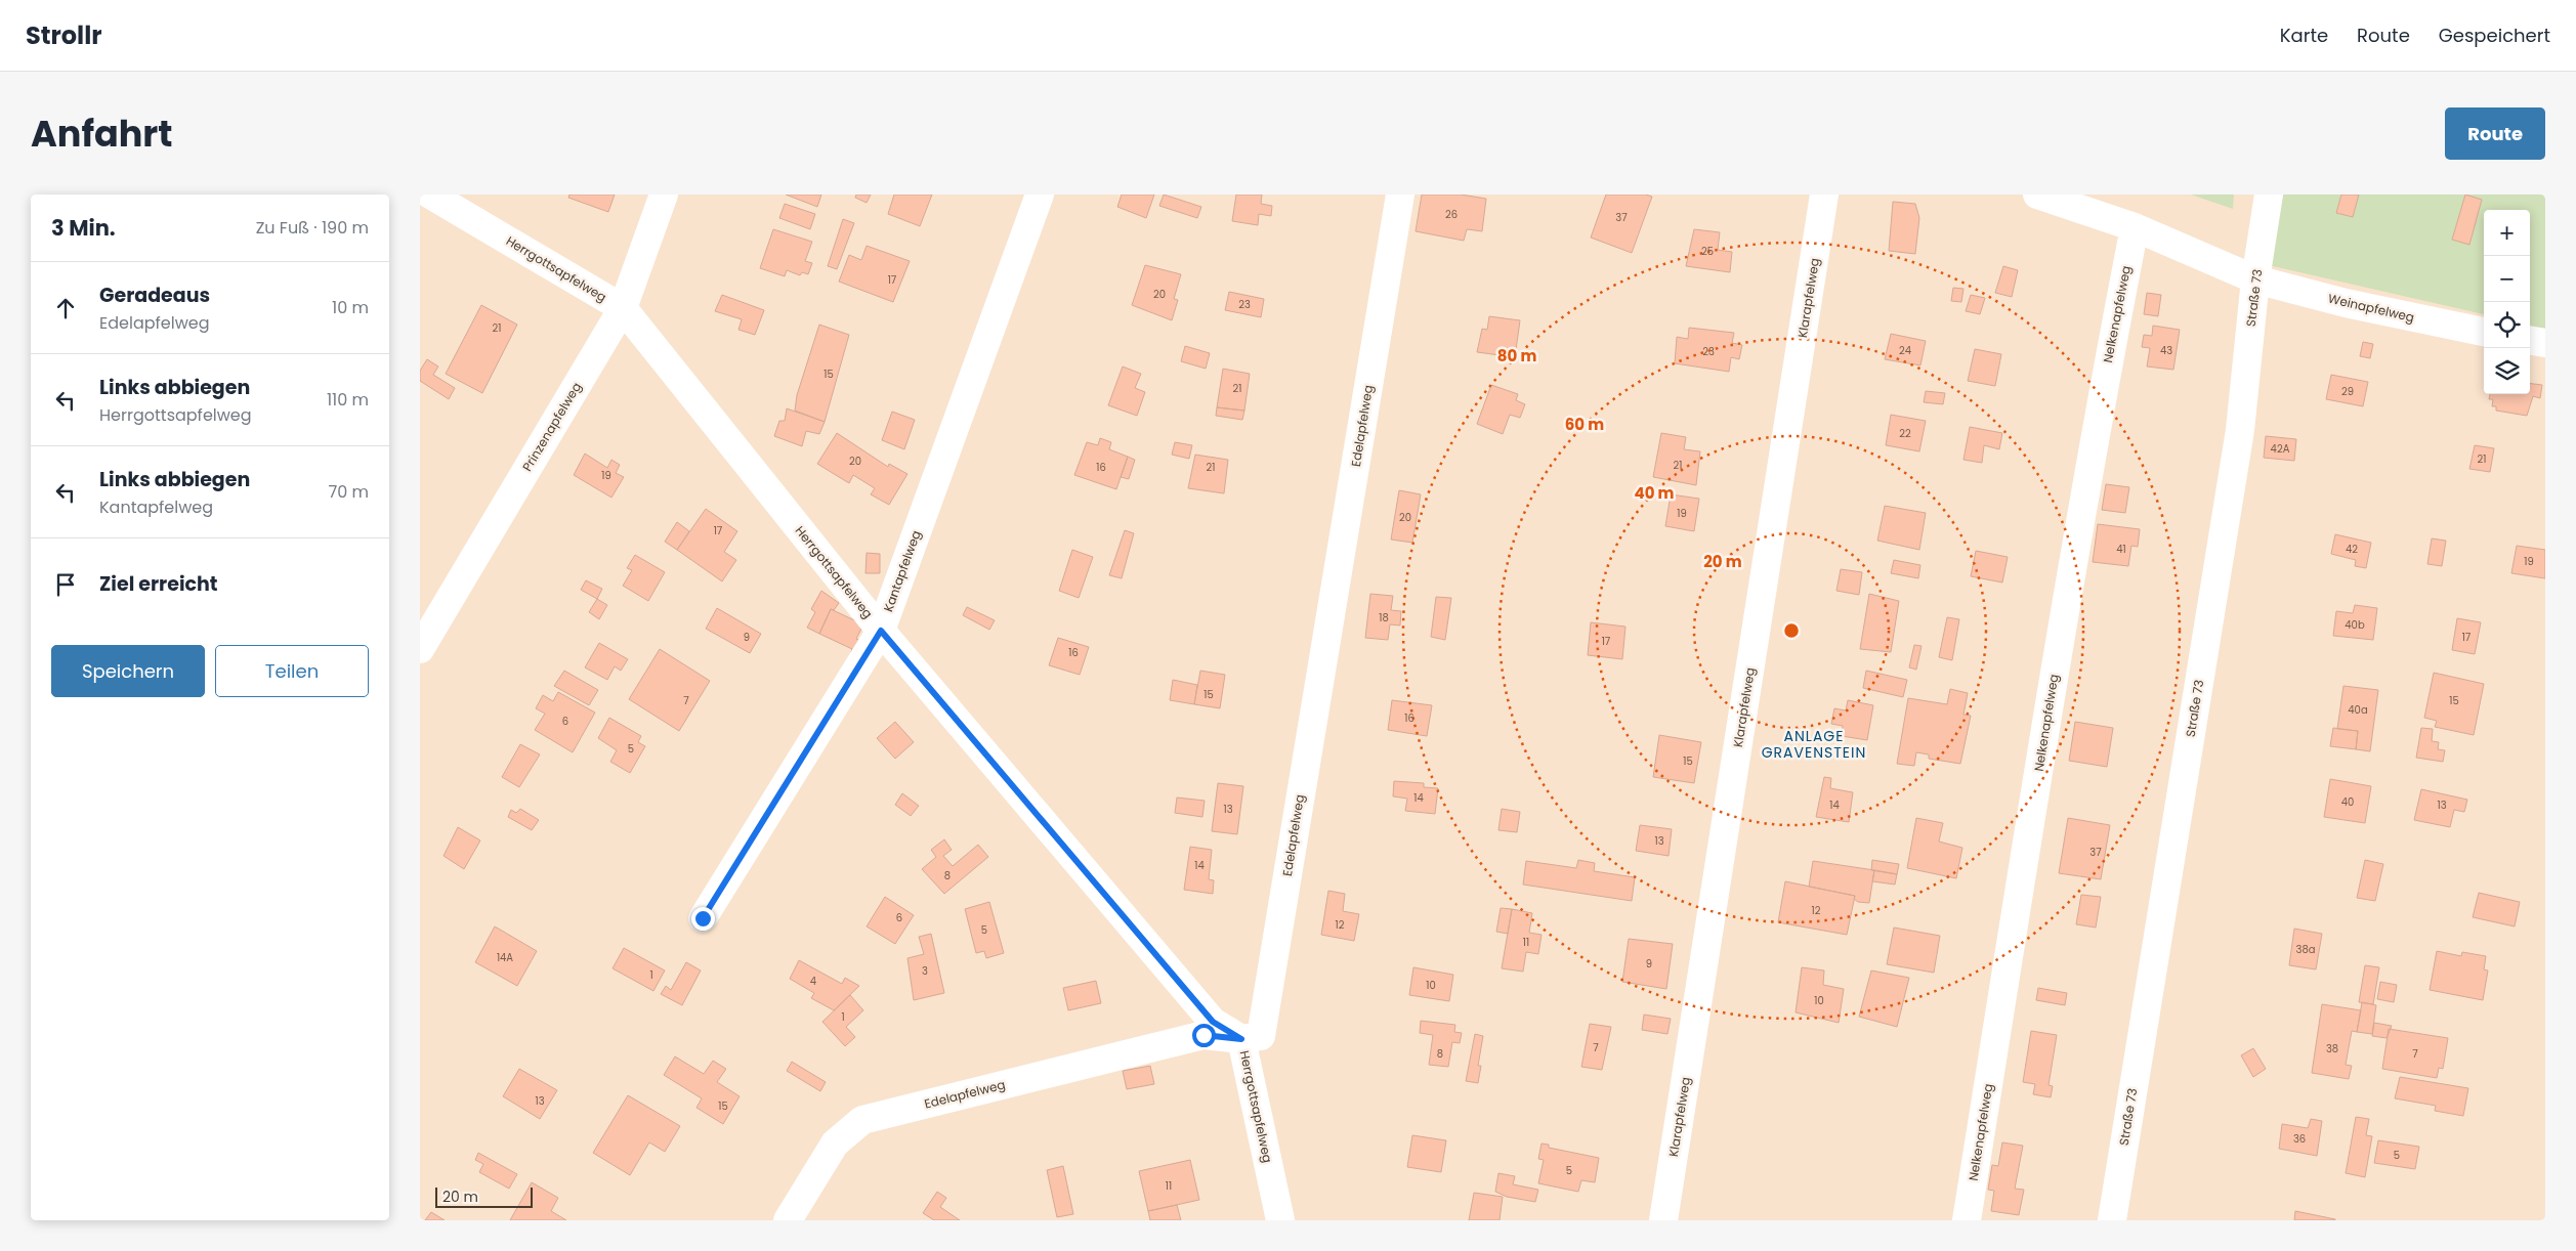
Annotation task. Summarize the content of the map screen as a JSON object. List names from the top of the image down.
{
  "streets": {
    "street": [
      "Herrgottsapfelweg",
      "Klarapfelweg",
      "Straße 73",
      "Weinapfelweg",
      "Nelkenapfelweg",
      "Edelapfelweg",
      "Prinzenapfelweg",
      "Kantapfelweg"
    ]
  },
  "crossings": [
    ["Herrgottsapfelweg", "Edelapfelweg"],
    ["Herrgottsapfelweg", "Prinzenapfelweg"],
    ["Herrgottsapfelweg", "Kantapfelweg"],
    ["Straße 73", "Weinapfelweg"],
    ["Weinapfelweg", "Nelkenapfelweg"]
  ],
  "districts": ["ANLAGE GRAVENSTEIN"],
  "house_numbers": [
    "26",
    "37",
    "25",
    "17",
    "20",
    "23",
    "21",
    "24",
    "43",
    "23",
    "15",
    "21",
    "29",
    "22",
    "42A",
    "21",
    "20",
    "21",
    "16",
    "21",
    "19",
    "19",
    "20",
    "17",
    "41",
    "42",
    "19",
    "18",
    "40b",
    "9",
    "17",
    "17",
    "16",
    "15",
    "7",
    "15",
    "40a",
    "16",
    "6",
    "5",
    "15",
    "14",
    "40",
    "14",
    "13",
    "13",
    "13",
    "37",
    "14",
    "8",
    "12",
    "6",
    "12",
    "5",
    "11",
    "38a",
    "14A",
    "9",
    "3",
    "1",
    "4",
    "10",
    "10",
    "1",
    "7",
    "38",
    "8",
    "7",
    "13",
    "15",
    "36",
    "5",
    "5",
    "11"
  ],
  "scale_bar": "20 m",
  "page": {
    "header": "Strollr",
    "nav": ["Karte", "Route", "Gespeichert"],
    "title": "Anfahrt",
    "buttons": [
      "Route",
      ["Speichern", "Teilen"]
    ],
    "heading": ["3 Min.", "Zu Fuß · 190 m"],
    "map_buttons": ["+", "−"],
    "list": [
      ["Geradeaus", "Edelapfelweg", "10 m"],
      ["Links abbiegen", "Herrgottsapfelweg", "110 m"],
      ["Links abbiegen", "Kantapfelweg", "70 m"],
      "Ziel erreicht"
    ],
    "scale": "20 m"
  },
  "rings": [
    "80 m",
    "60 m",
    "40 m",
    "20 m"
  ]
}
